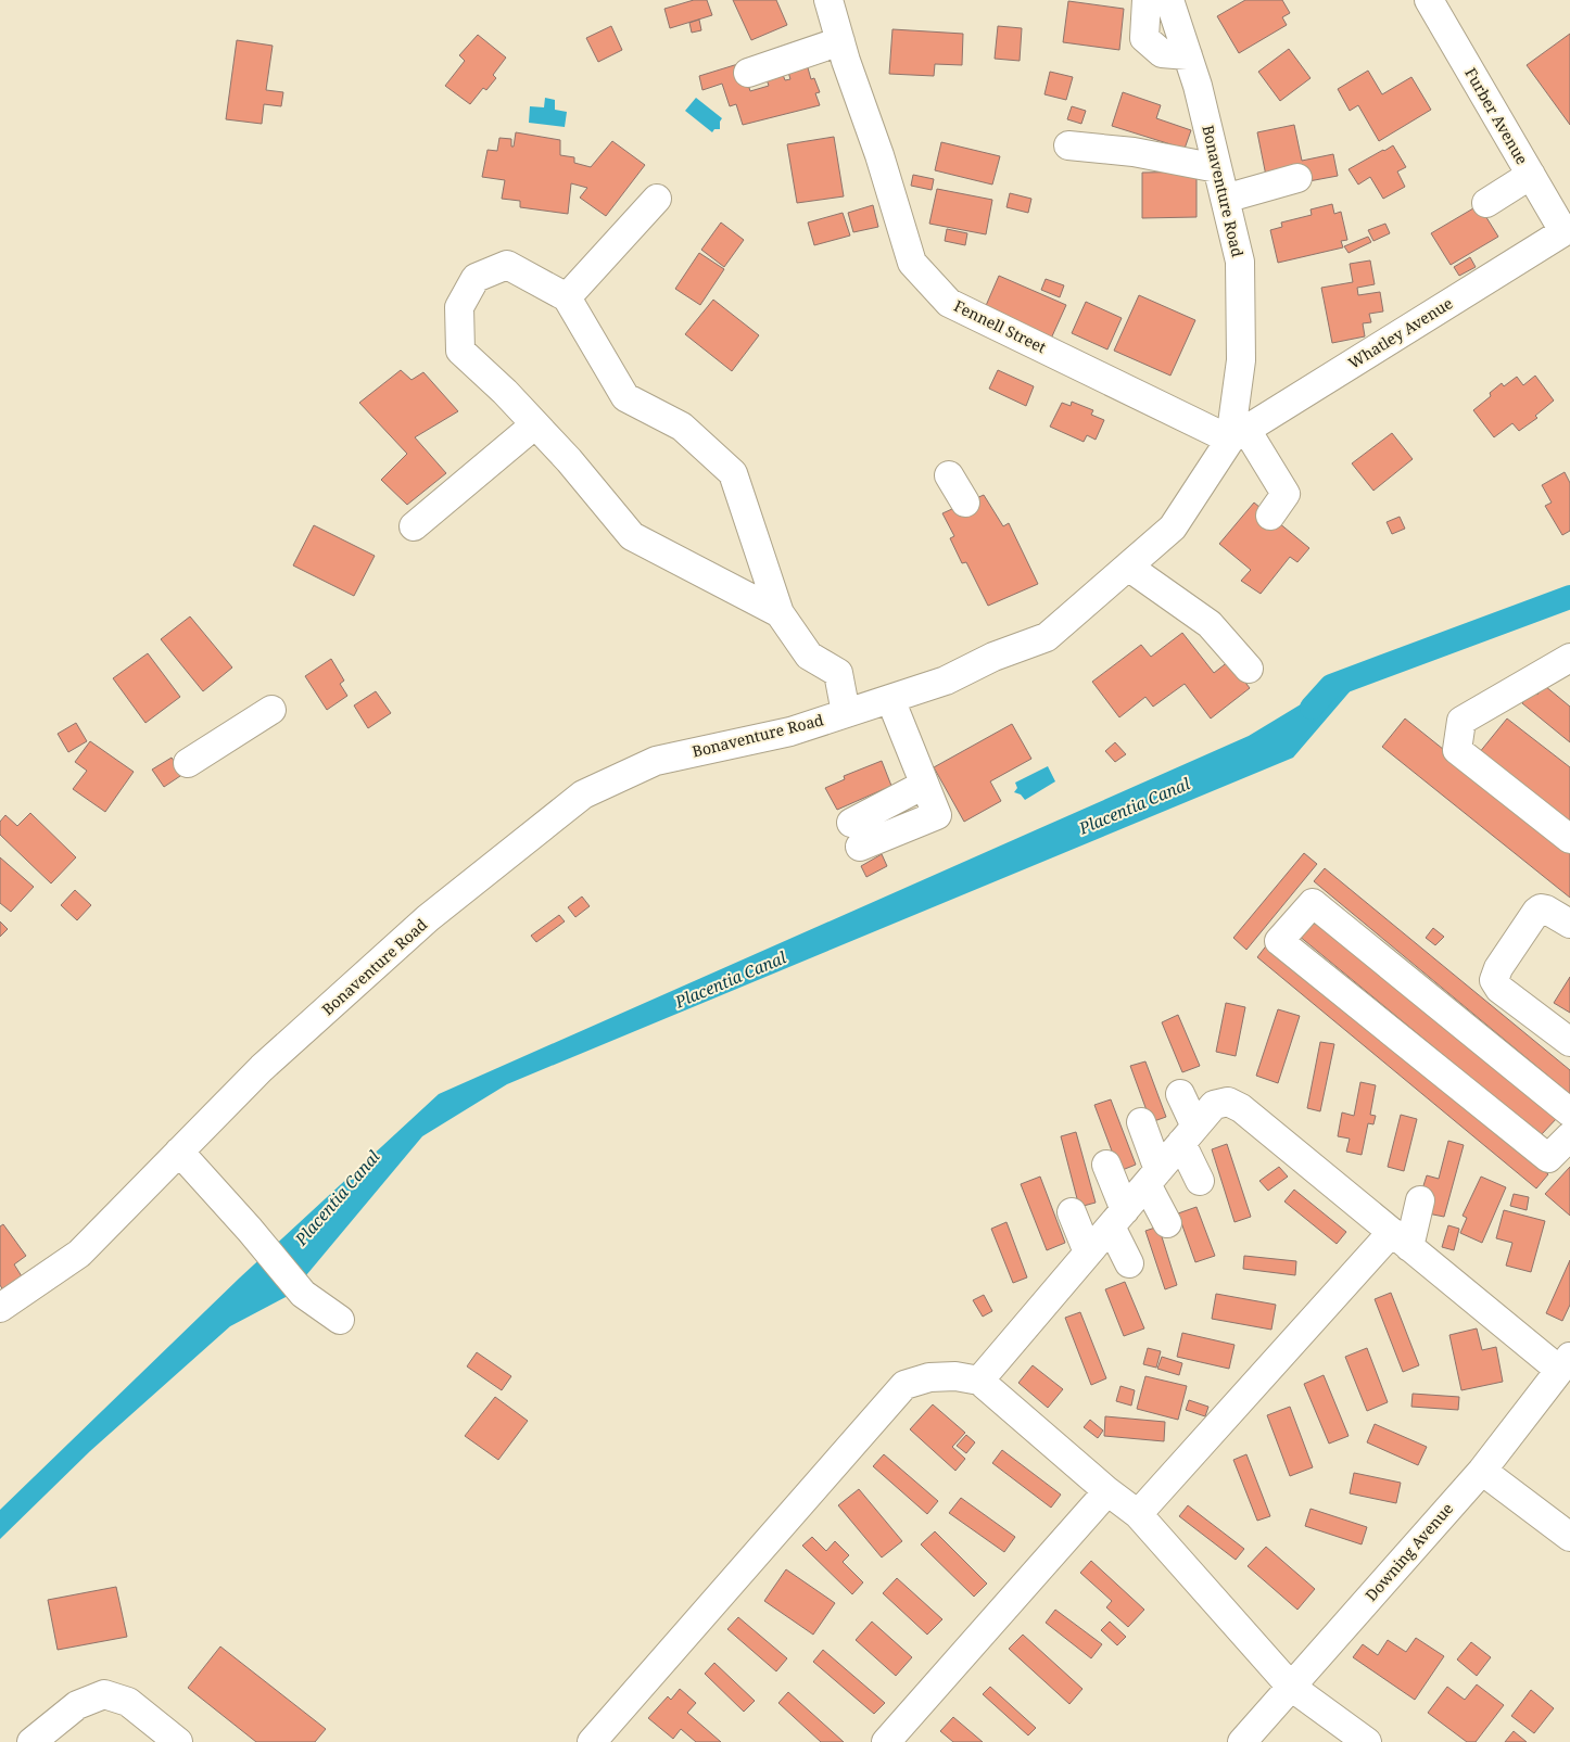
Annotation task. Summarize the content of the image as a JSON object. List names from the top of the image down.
{
  "streets": {
    "street": [
      "Furber Avenue",
      "Bonaventure Road",
      "Fennell Street",
      "Whatley Avenue",
      "Downing Avenue"
    ]
  },
  "crossings": [
    ["Furber Avenue", "Whatley Avenue"],
    ["Bonaventure Road", "Fennell Street"],
    ["Bonaventure Road", "Whatley Avenue"],
    ["Fennell Street", "Whatley Avenue"]
  ],
  "water": ["Placentia Canal"]
}
